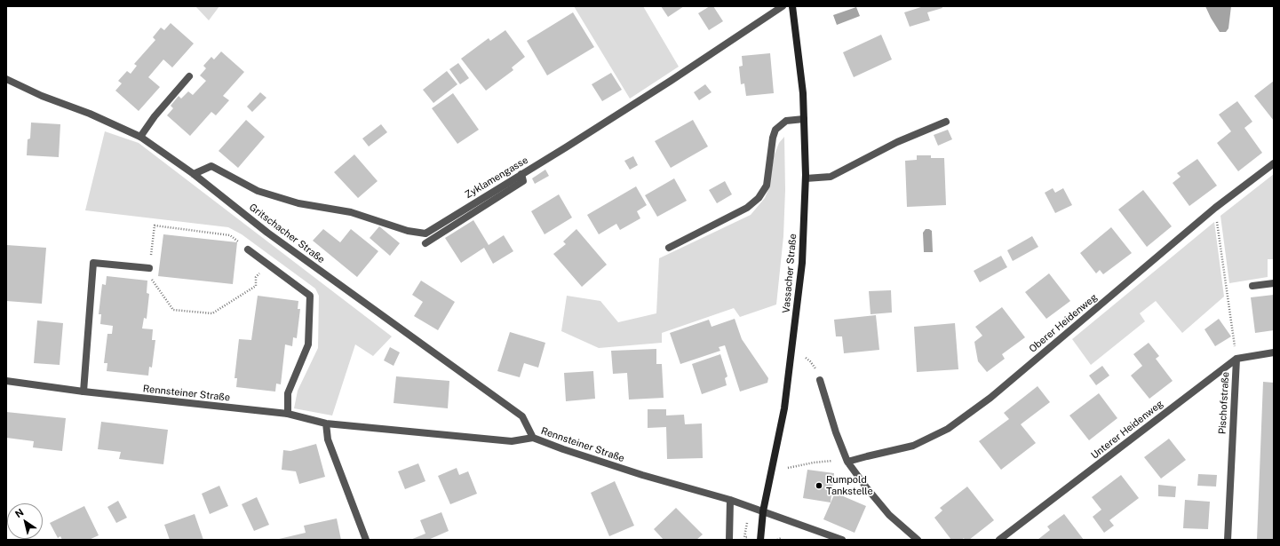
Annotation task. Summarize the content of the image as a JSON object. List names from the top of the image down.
{
  "streets": {
    "main road": ["Vassacher Straße"],
    "street": [
      "Zyklamengasse",
      "Gritschacher Straße",
      "Oberer Heidenweg",
      "Rennsteiner Straße",
      "Pischofstraße",
      "Unterer Heidenweg"
    ]
  },
  "crossings": [
    ["Zyklamengasse", "Gritschacher Straße"],
    ["Gritschacher Straße", "Rennsteiner Straße"],
    ["Vassacher Straße", "Rennsteiner Straße"],
    ["Pischofstraße", "Unterer Heidenweg"]
  ],
  "places": ["Rumpold Tankstelle"],
  "north": "top left"
}
